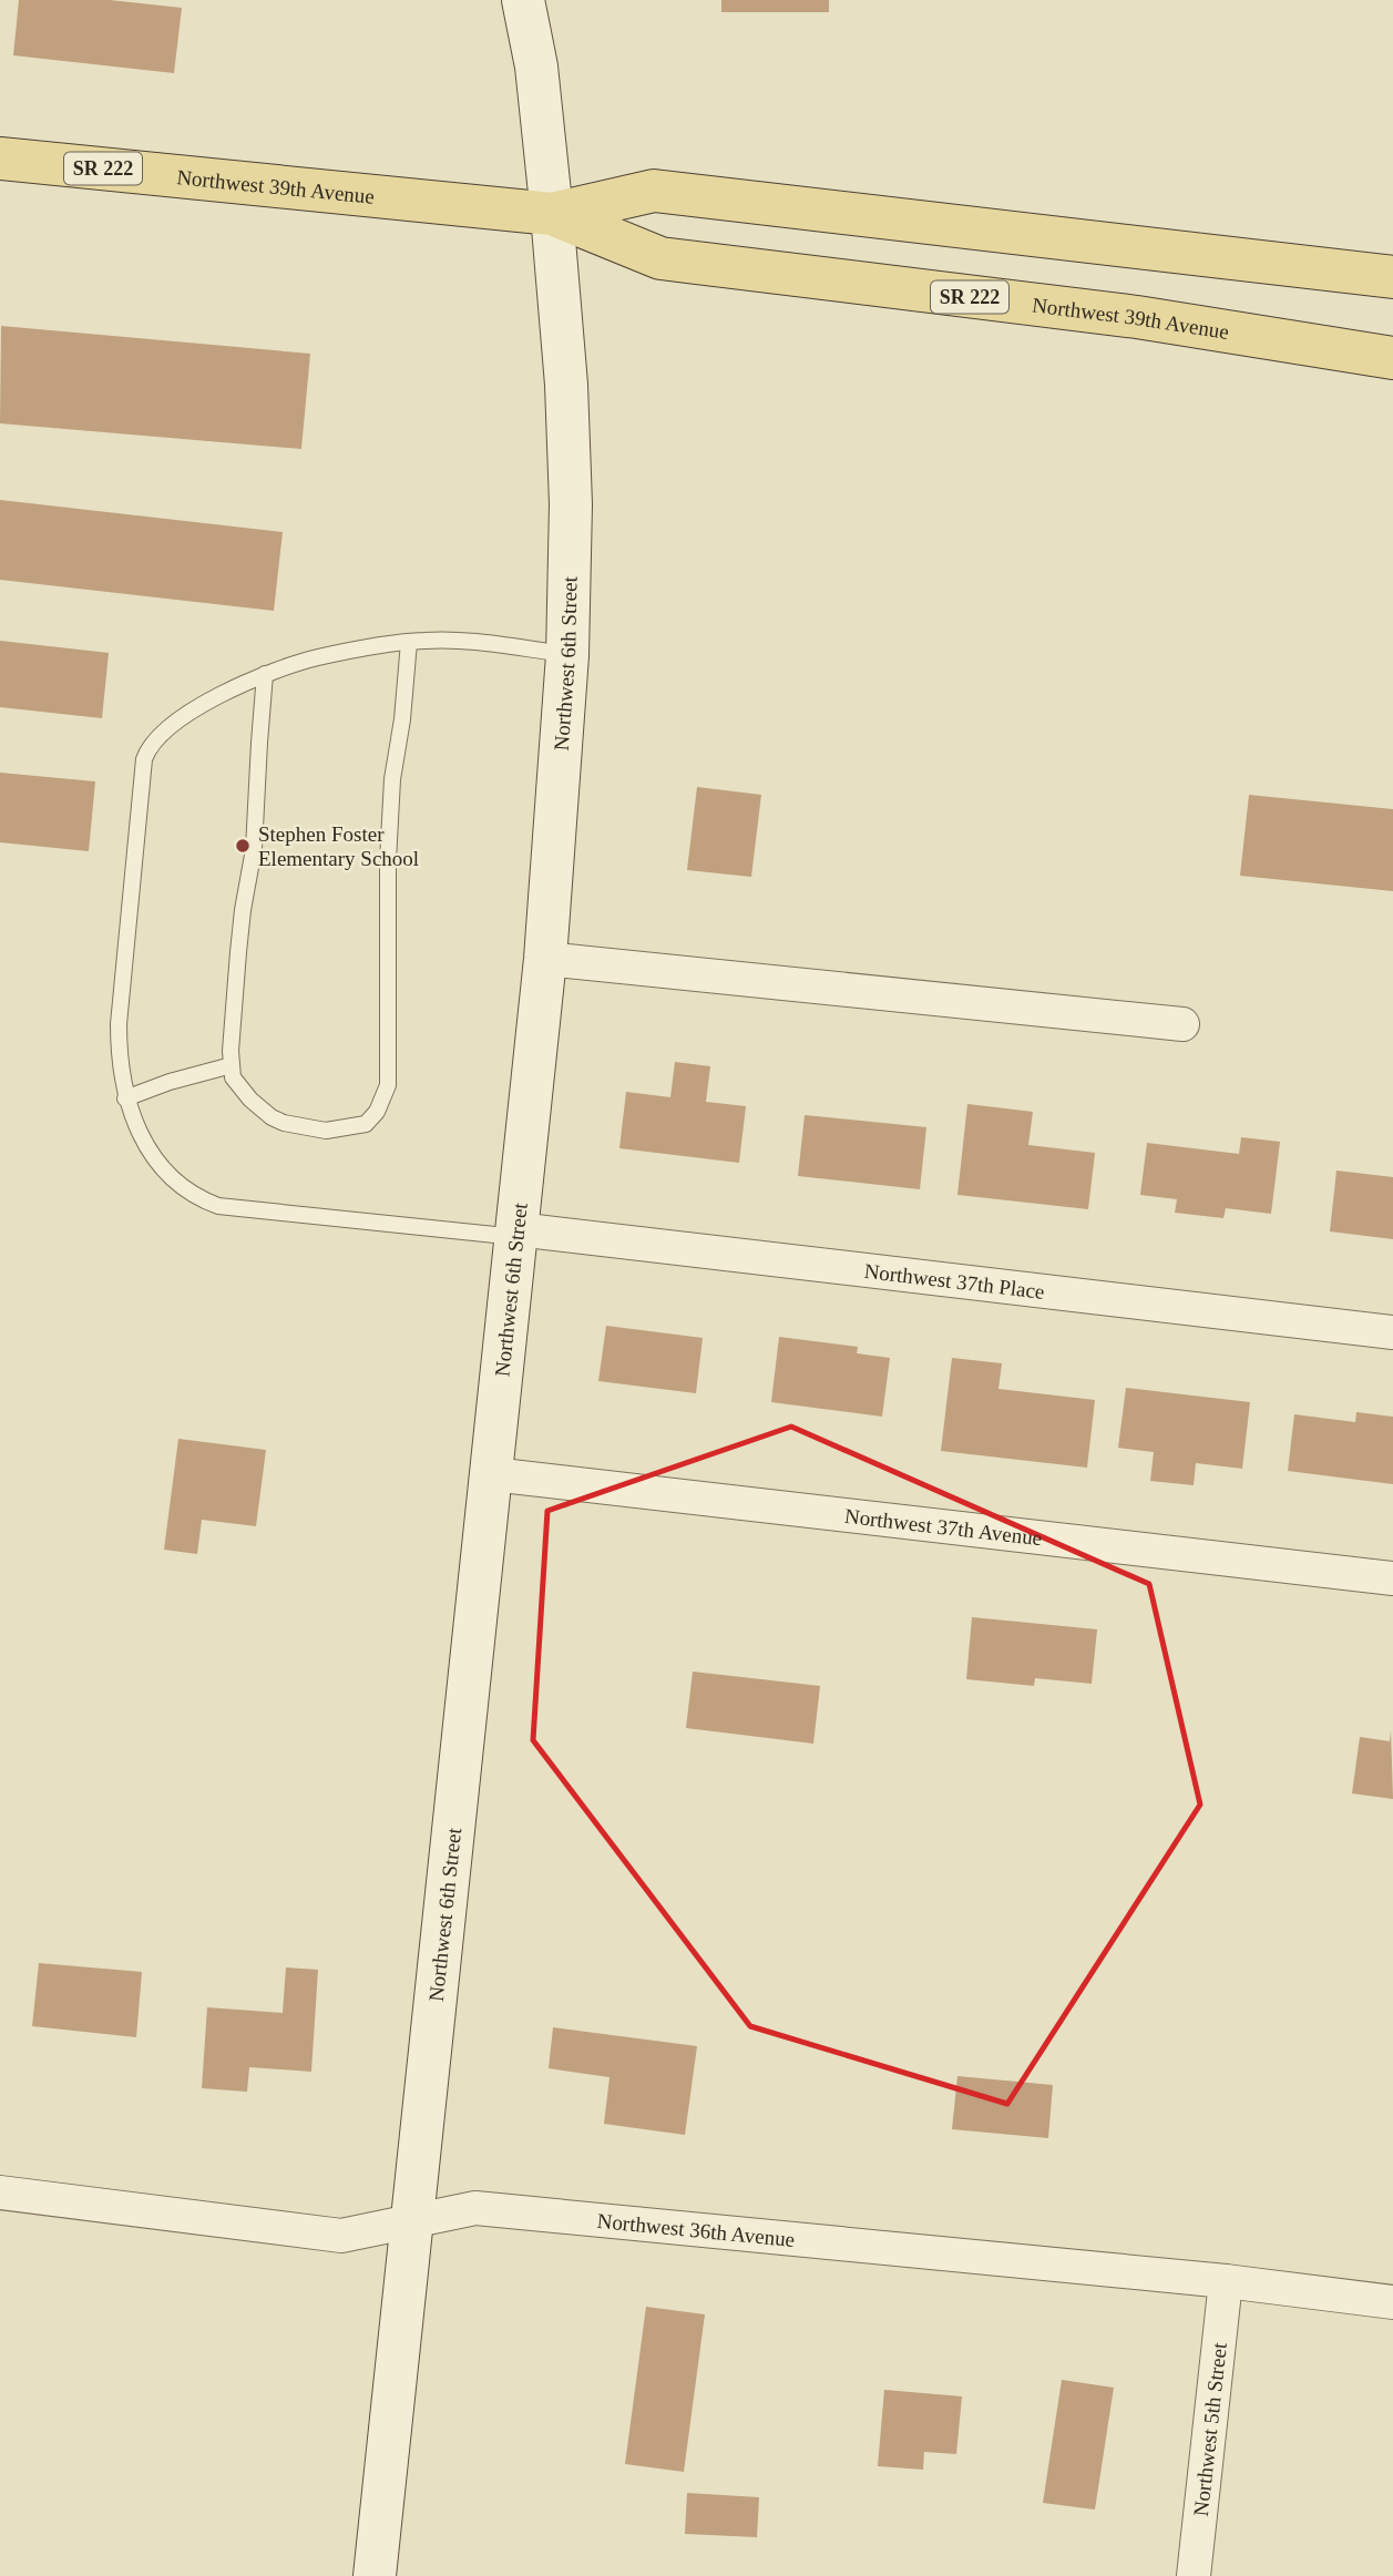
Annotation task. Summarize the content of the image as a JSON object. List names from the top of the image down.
{
  "streets": {
    "main road": ["SR 222", "Northwest 39th Avenue", "Northwest 6th Street"],
    "street": [
      "Northwest 37th Place",
      "Northwest 37th Avenue",
      "Northwest 36th Avenue",
      "Northwest 5th Street"
    ]
  },
  "crossings": [
    ["Northwest 39th Avenue", "Northwest 6th Street"],
    ["Northwest 6th Street", "Northwest 37th Place"],
    ["Northwest 6th Street", "Northwest 37th Avenue"],
    ["Northwest 6th Street", "Northwest 36th Avenue"],
    ["Northwest 36th Avenue", "Northwest 5th Street"]
  ],
  "places": ["Stephen Foster Elementary School"]
}
